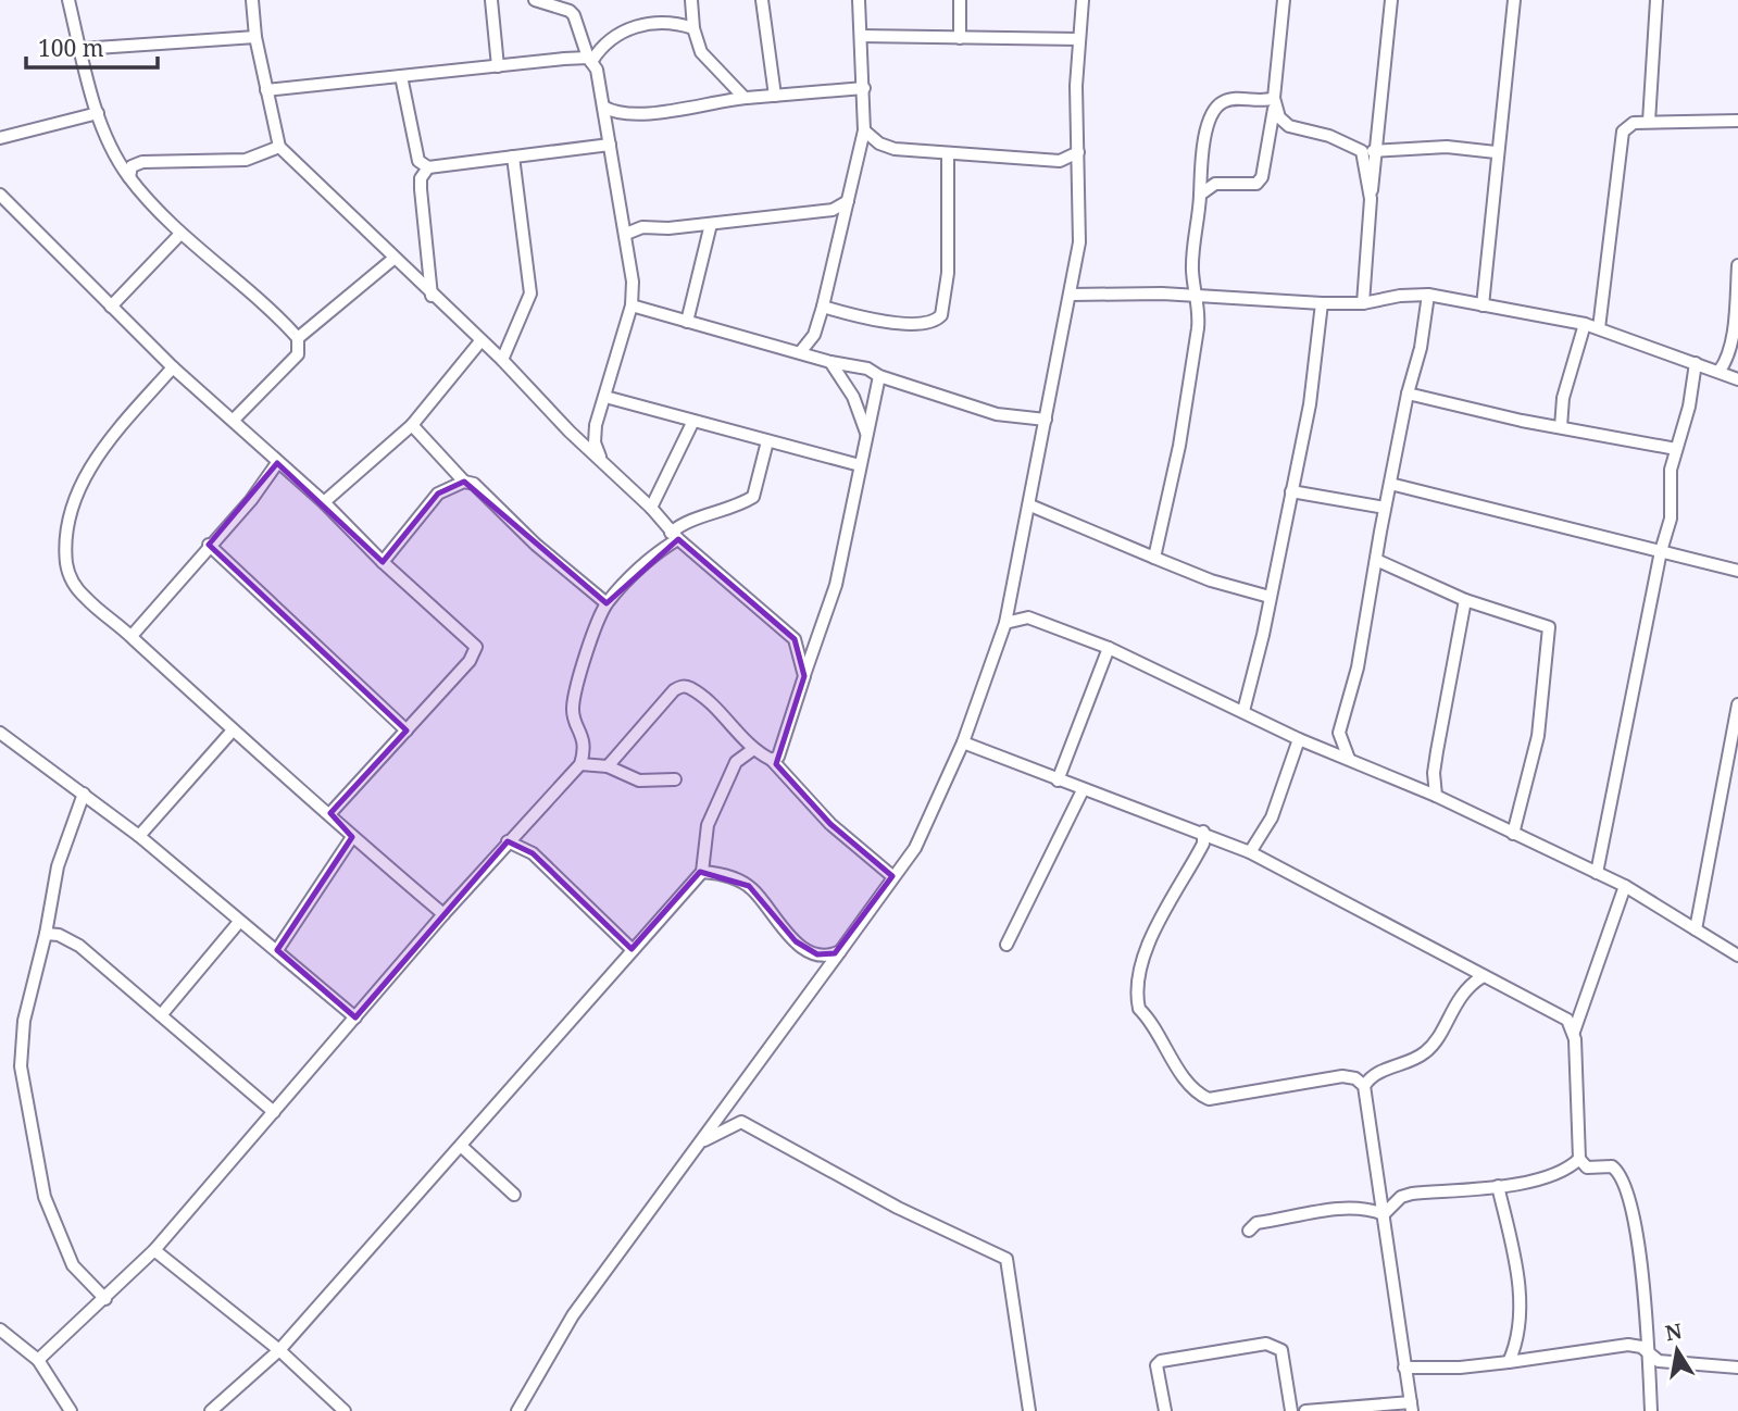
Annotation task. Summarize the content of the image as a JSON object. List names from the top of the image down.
{
  "scale_bar": "100 m",
  "north": "top"
}
